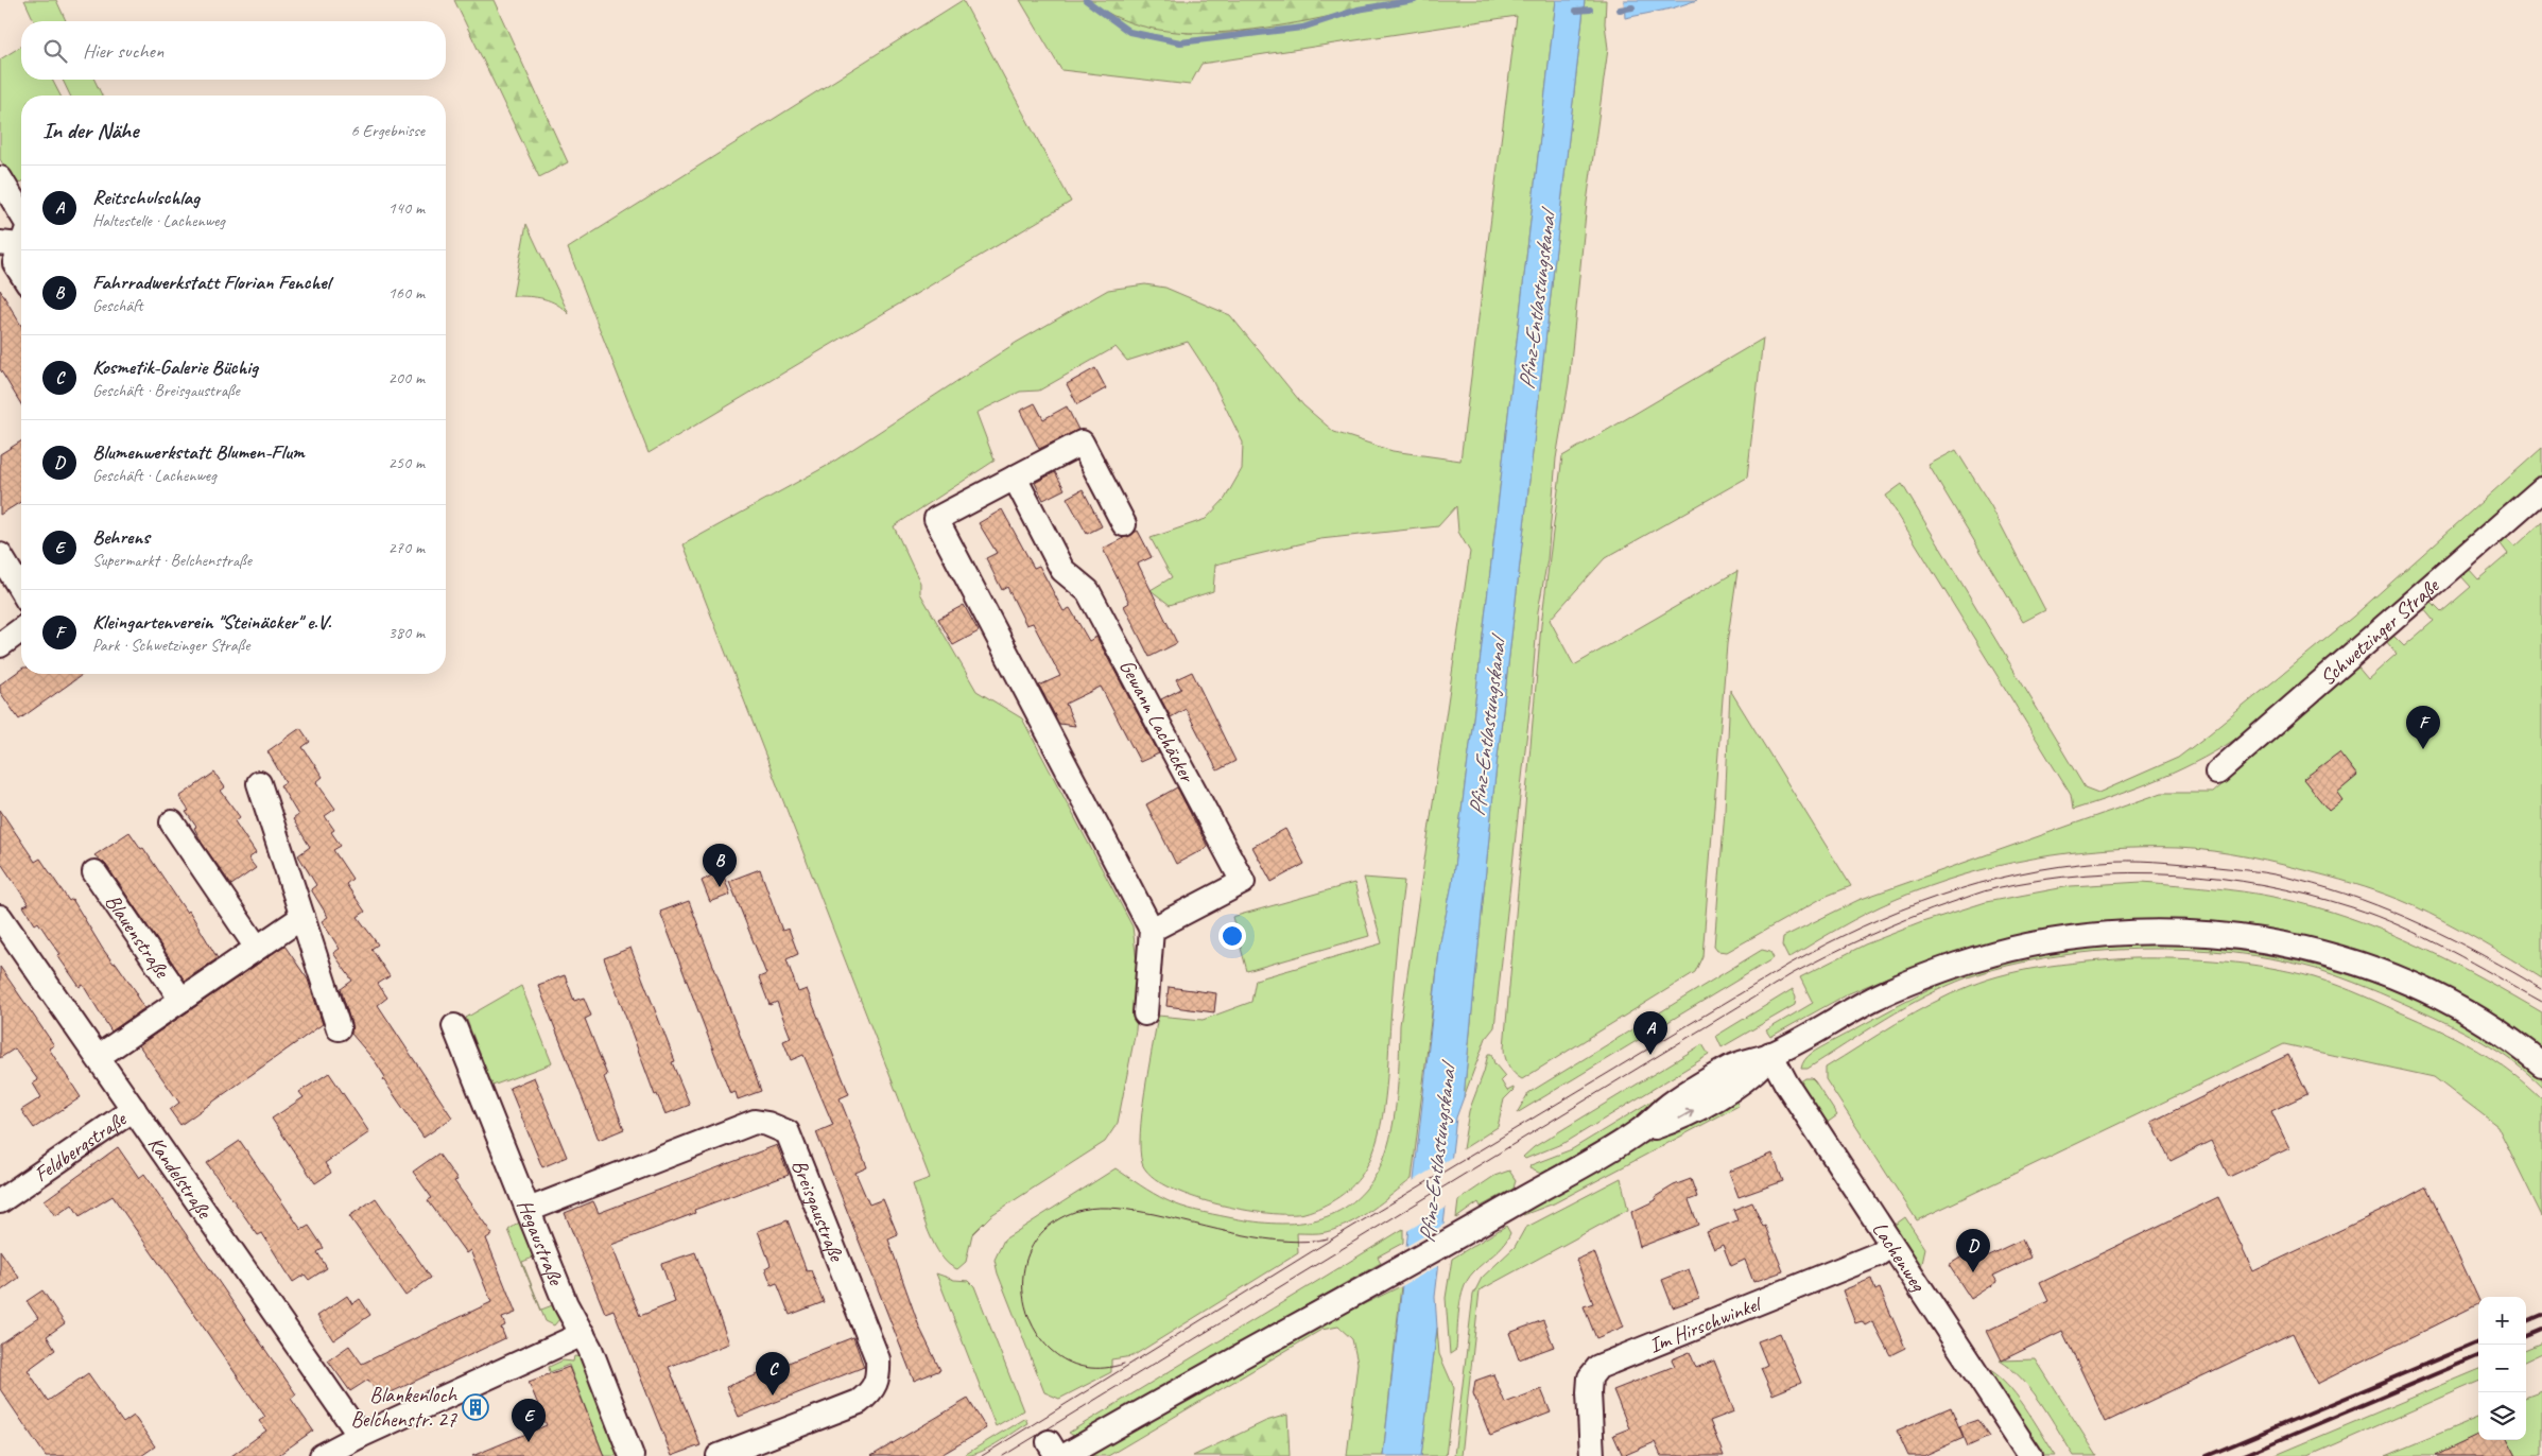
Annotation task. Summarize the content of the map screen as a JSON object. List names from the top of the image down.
{
  "streets": {
    "street": [
      "Schwetzinger Straße",
      "Gewann Lachäcker",
      "Blauenstraße",
      "Feldbergstraße",
      "Kandelstraße",
      "Breisgaustraße",
      "Hegaustraße",
      "Lachenweg",
      "Im Hirschwinkel"
    ]
  },
  "crossings": [
    ["Blauenstraße", "Kandelstraße"],
    ["Feldbergstraße", "Kandelstraße"],
    ["Breisgaustraße", "Hegaustraße"],
    ["Lachenweg", "Im Hirschwinkel"]
  ],
  "water": ["Pfinz-Entlastungskanal"],
  "places": {
    "building": ["Blankenloch Belchenstr. 27"]
  },
  "page": {
    "search": "Hier suchen",
    "heading": ["In der Nähe", "6 Ergebnisse"],
    "list": [
      {
        "mark": "A",
        "name": "Reitschulschlag",
        "note": "Haltestelle · Lachenweg",
        "value": "140 m"
      },
      {
        "mark": "B",
        "name": "Fahrradwerkstatt Florian Fenchel",
        "note": "Geschäft",
        "value": "160 m"
      },
      {
        "mark": "C",
        "name": "Kosmetik-Galerie Büchig",
        "note": "Geschäft · Breisgaustraße",
        "value": "200 m"
      },
      {
        "mark": "D",
        "name": "Blumenwerkstatt Blumen-Flum",
        "note": "Geschäft · Lachenweg",
        "value": "250 m"
      },
      {
        "mark": "E",
        "name": "Behrens",
        "note": "Supermarkt · Belchenstraße",
        "value": "270 m"
      },
      {
        "mark": "F",
        "name": "Kleingartenverein \"Steinäcker\" e.V.",
        "note": "Park · Schwetzinger Straße",
        "value": "380 m"
      }
    ],
    "pins": [
      "F",
      "B",
      "A",
      "D",
      "C",
      "E"
    ],
    "map_buttons": ["+", "−"]
  }
}
